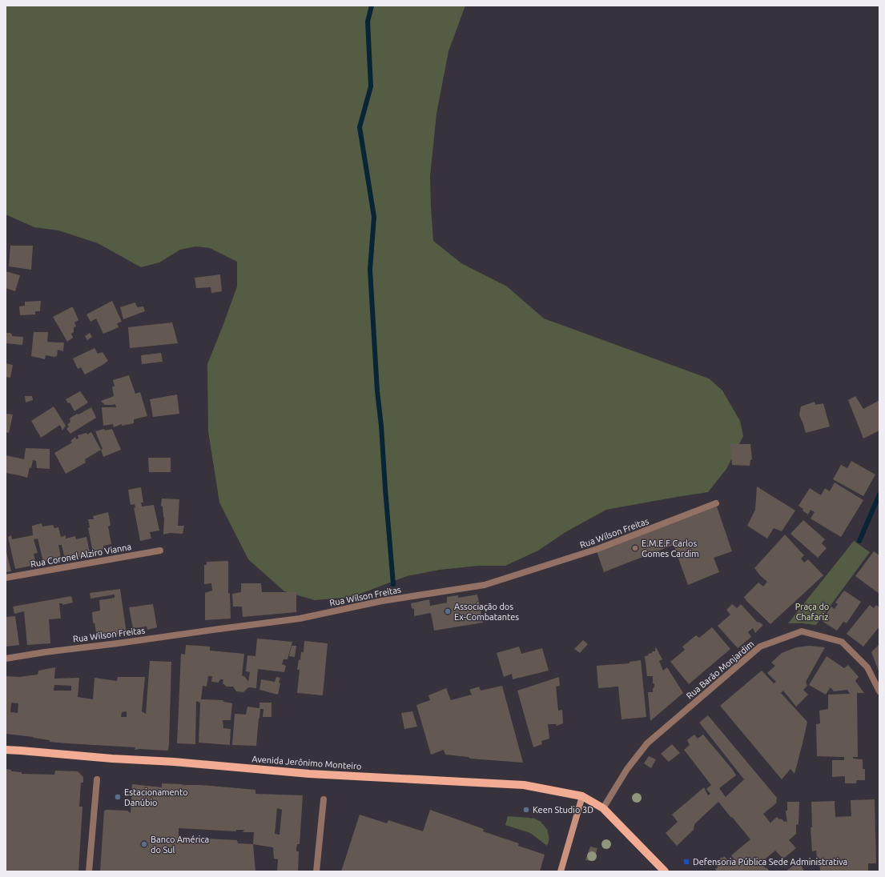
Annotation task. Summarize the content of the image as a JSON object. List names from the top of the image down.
{
  "streets": {
    "main road": ["Avenida Jerônimo Monteiro"],
    "street": ["Rua Wilson Freitas", "Rua Coronel Alziro Vianna", "Rua Barão Monjardim"]
  },
  "crossings": [
    ["Rua Barão Monjardim", "Avenida Jerônimo Monteiro"]
  ],
  "parks": ["Praça do Chafariz"],
  "places": {
    "other": [
      "E.M.E.F Carlos Gomes Cardim",
      "Associação dos Ex-Combatantes",
      "Estacionamento Danúbio",
      "Keen Studio 3D",
      "Banco América do Sul"
    ],
    "transit": ["Defensoria Pública Sede Administrativa"]
  }
}
